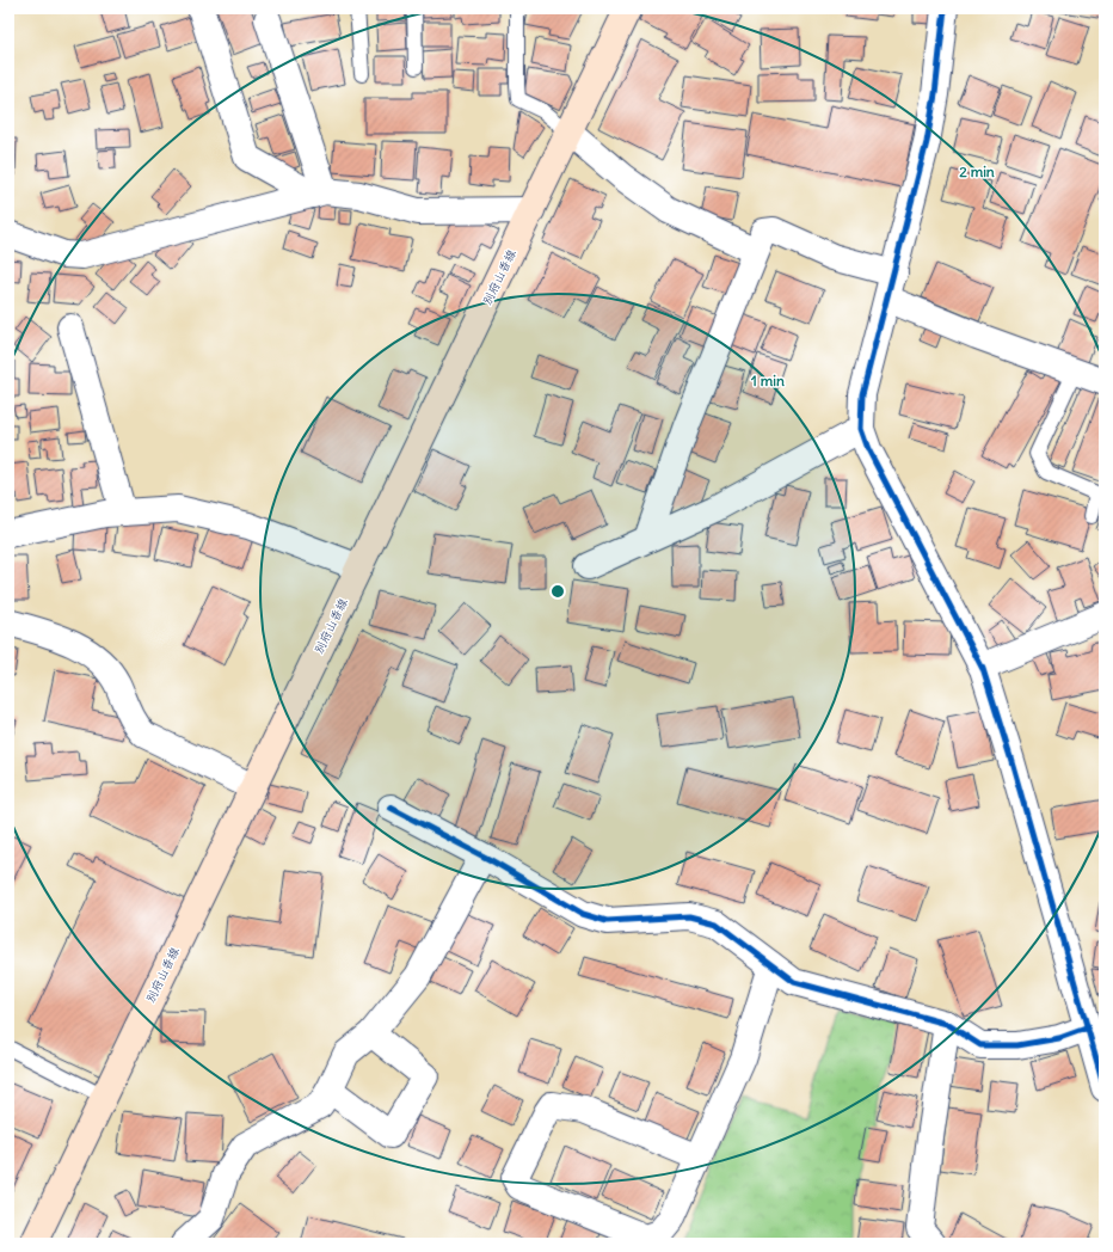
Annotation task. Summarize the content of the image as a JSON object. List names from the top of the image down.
{
  "streets": {
    "main road": ["別府山香線"]
  },
  "rings": ["2 min", "1 min"]
}
